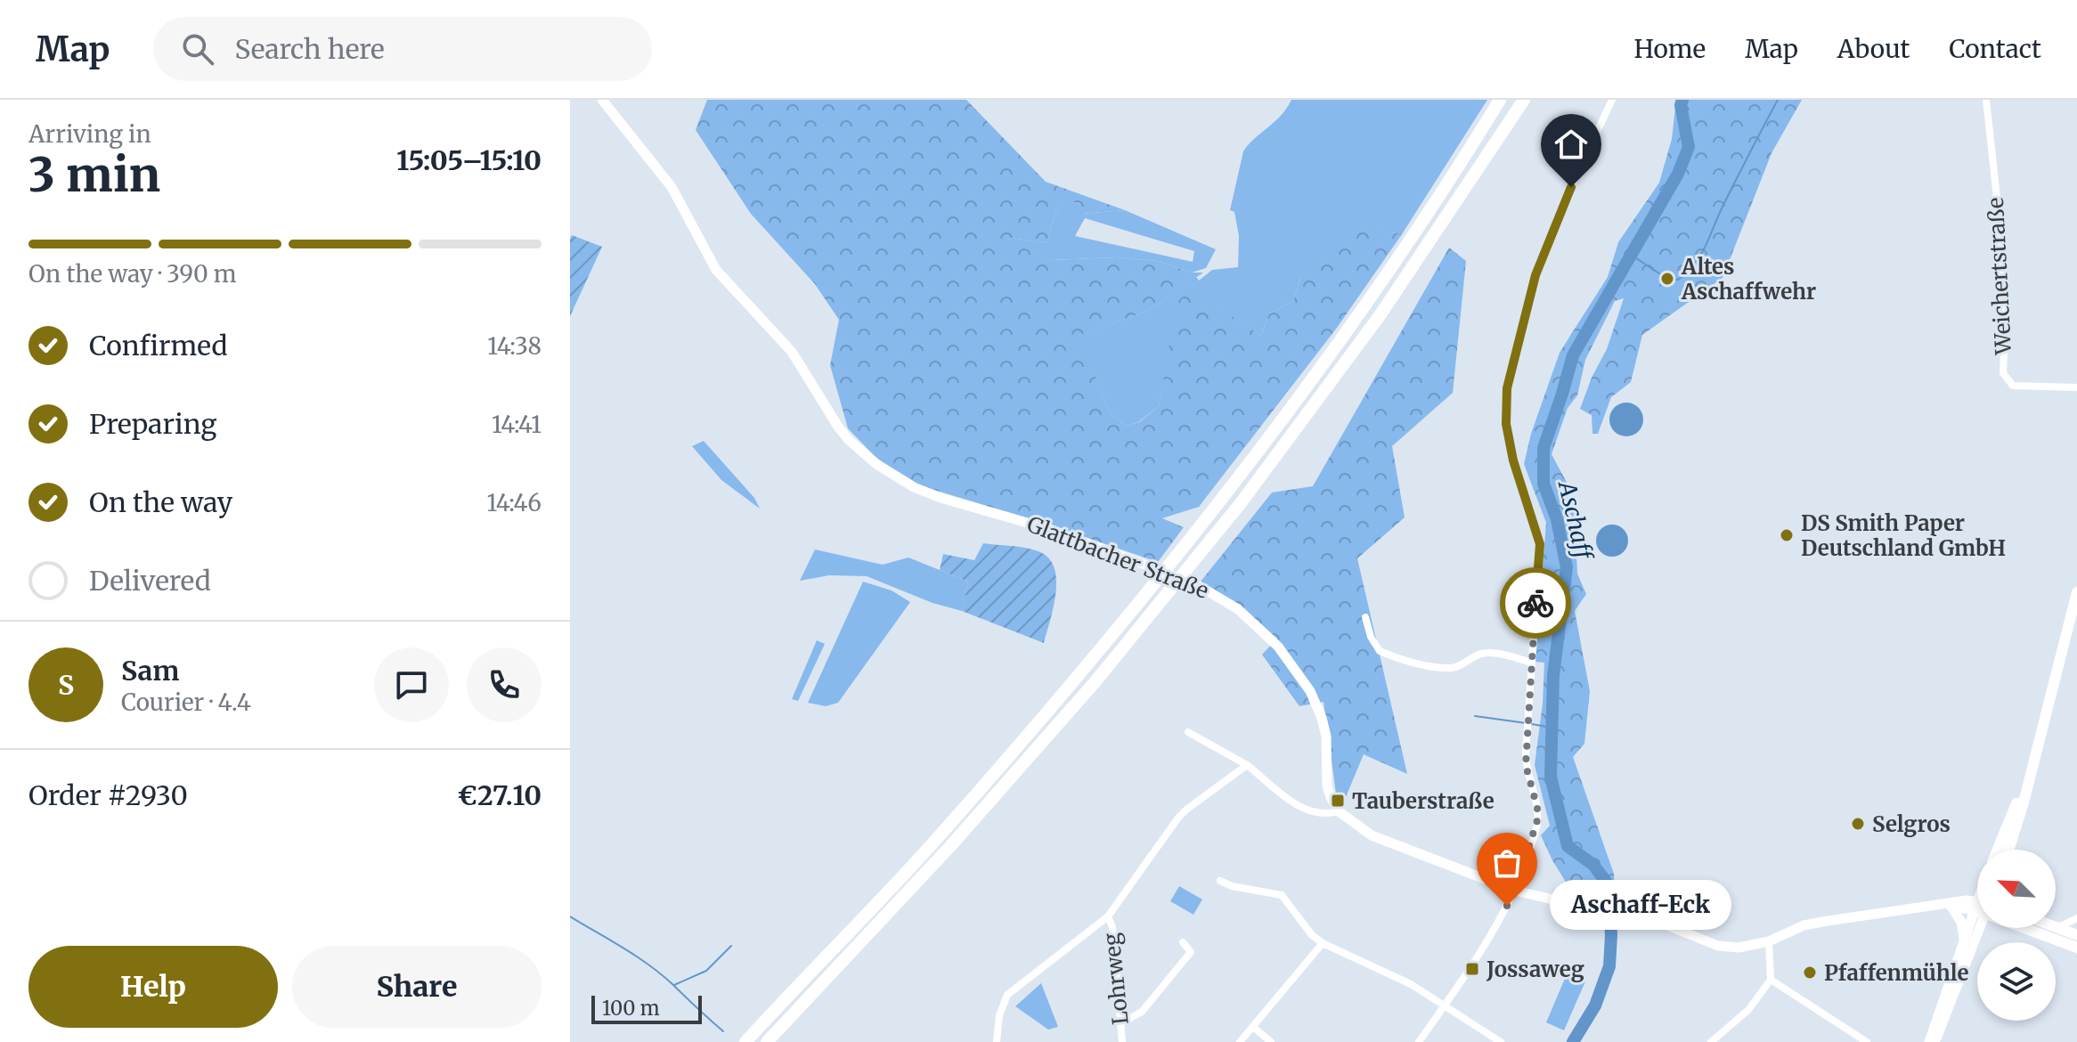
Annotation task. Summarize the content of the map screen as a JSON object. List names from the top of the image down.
{
  "streets": {
    "street": ["Weichertstraße", "Glattbacher Straße", "Lohrweg"]
  },
  "water": ["Aschaff"],
  "places": {
    "other": [
      "Altes Aschaffwehr",
      "DS Smith Paper Deutschland GmbH",
      "Selgros",
      "Aschaff-Eck",
      "Pfaffenmühle"
    ],
    "transit": ["Tauberstraße", "Jossaweg"]
  },
  "scale_bar": "100 m",
  "north": "top left",
  "page": {
    "header": "Map",
    "search": "Search here",
    "nav": [
      "Home",
      "Map",
      "About",
      "Contact"
    ],
    "heading": ["3 min", "Arriving in", "15:05–15:10"],
    "panel": [
      "Sam",
      "Courier · 4.4",
      "Order #2930",
      "€27.10"
    ],
    "bar": "On the way · 390 m",
    "list": [
      ["Confirmed", "14:38"],
      ["Preparing", "14:41"],
      ["On the way", "14:46"],
      "Delivered"
    ],
    "round": "S",
    "bubble": "Aschaff-Eck",
    "buttons": ["Help", "Share"],
    "scale": "100 m"
  }
}
